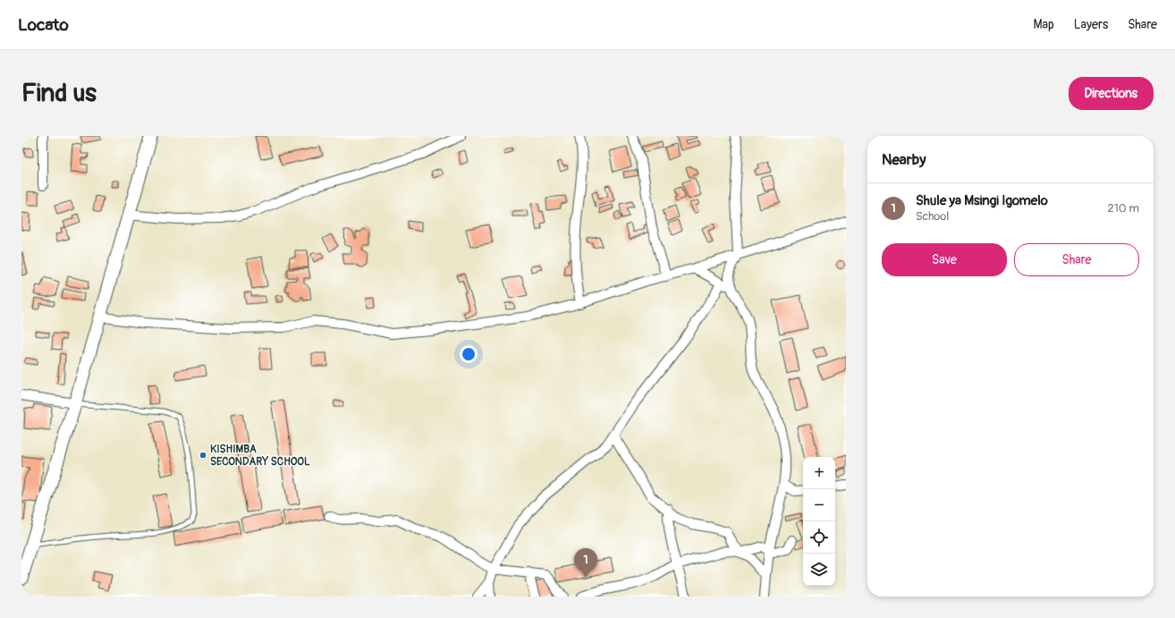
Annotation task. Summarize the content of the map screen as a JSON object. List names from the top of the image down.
{
  "places": ["KISHIMBA SECONDARY SCHOOL"],
  "page": {
    "header": "Locato",
    "nav": ["Map", "Layers", "Share"],
    "buttons": [
      "Directions",
      ["Save", "Share"]
    ],
    "title": "Find us",
    "heading": "Nearby",
    "list": [
      {
        "mark": "1",
        "name": "Shule ya Msingi Igomelo",
        "note": "School",
        "value": "210 m"
      }
    ],
    "map_buttons": ["+", "−"],
    "pins": "1"
  }
}
